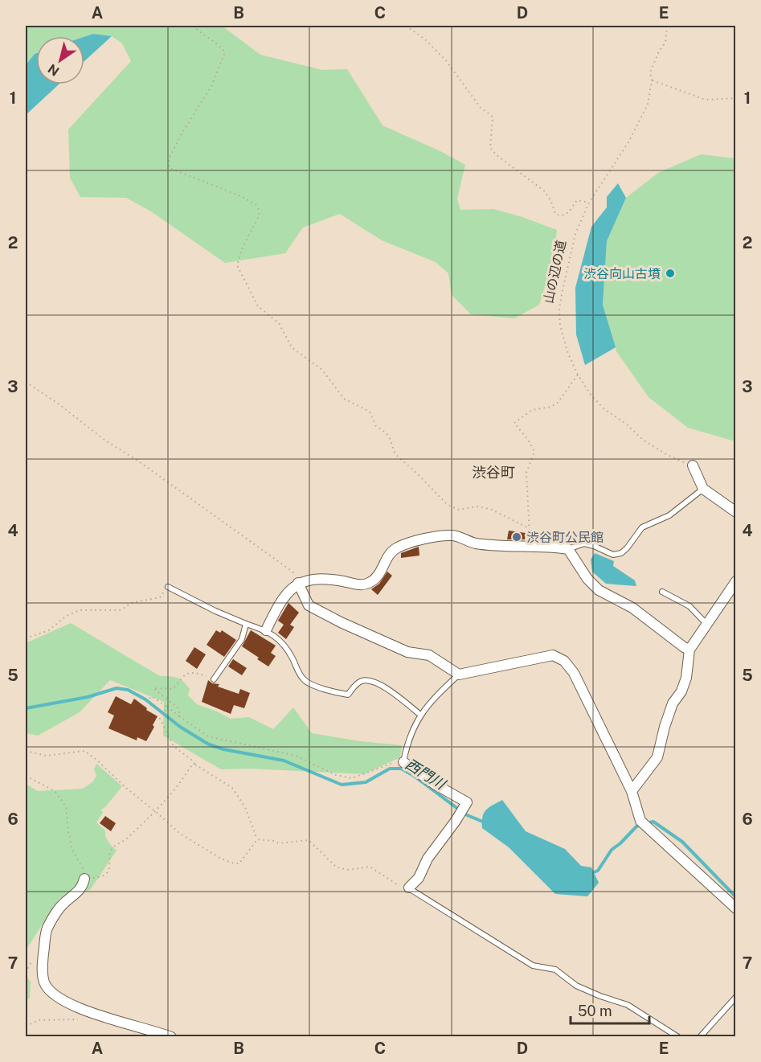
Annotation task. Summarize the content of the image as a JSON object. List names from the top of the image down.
{
  "streets": {
    "path": ["山の辺の道"]
  },
  "districts": ["渋谷町"],
  "water": ["西門川"],
  "places": ["渋谷向山古墳", "渋谷町公民館"],
  "scale_bar": "50 m",
  "north": "bottom left",
  "grid": {
    "columns": [
      "A",
      "B",
      "C",
      "D",
      "E"
    ],
    "rows": [
      "1",
      "2",
      "3",
      "4",
      "5",
      "6",
      "7"
    ]
  }
}
